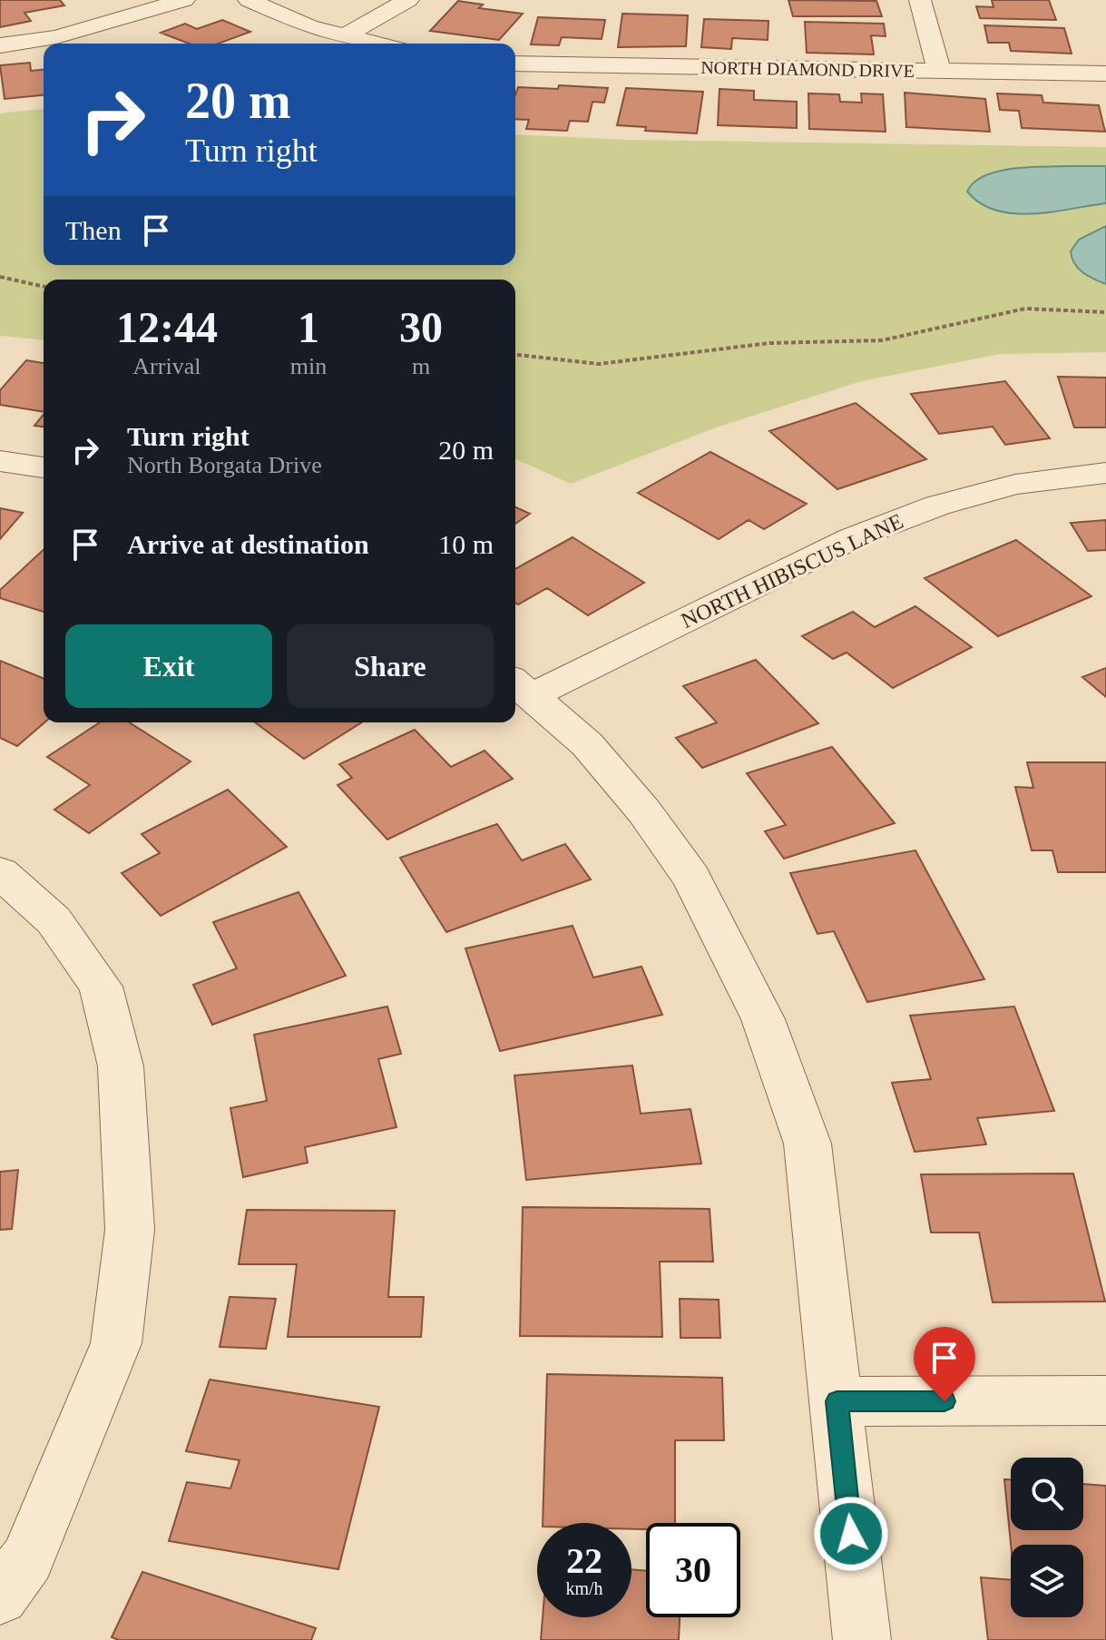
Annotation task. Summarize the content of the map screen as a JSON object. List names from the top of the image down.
{
  "streets": {
    "street": ["NORTH DIAMOND DRIVE", "NORTH HIBISCUS LANE"]
  },
  "page": {
    "turn": ["20 m", "Turn right"],
    "then": "Then",
    "eta": [
      "12:44",
      "Arrival",
      "1",
      "min",
      "30",
      "m"
    ],
    "list": [
      {
        "name": "Turn right",
        "note": "North Borgata Drive",
        "value": "20 m"
      },
      {
        "name": "Arrive at destination",
        "value": "10 m"
      }
    ],
    "buttons": ["Exit", "Share"],
    "speed": "22 km/h",
    "limit": "30"
  }
}
